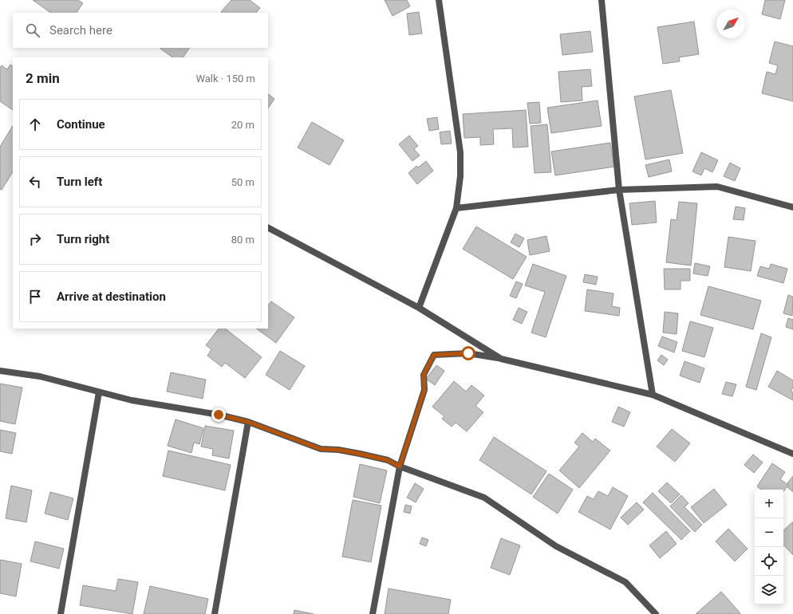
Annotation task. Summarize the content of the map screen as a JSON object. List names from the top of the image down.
{
  "north": "top right",
  "page": {
    "search": "Search here",
    "heading": ["2 min", "Walk · 150 m"],
    "list": [
      ["Continue", "20 m"],
      ["Turn left", "50 m"],
      ["Turn right", "80 m"],
      "Arrive at destination"
    ],
    "map_buttons": ["+", "−"]
  }
}
